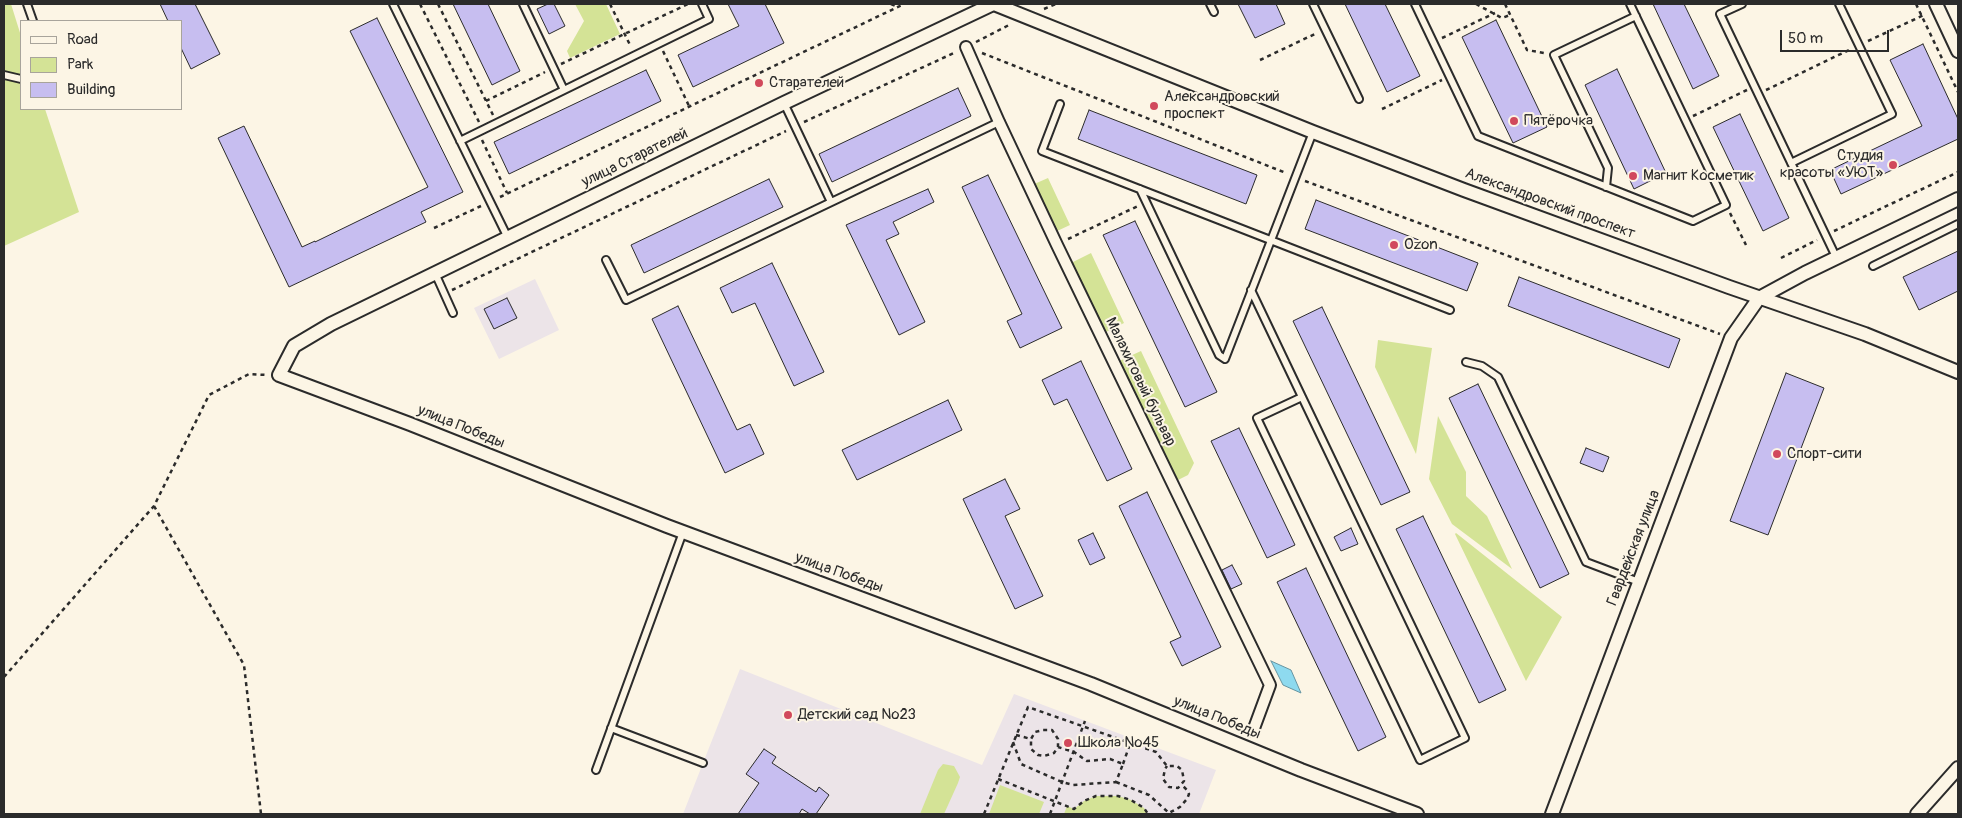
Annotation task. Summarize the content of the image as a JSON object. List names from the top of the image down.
{
  "streets": {
    "street": [
      "улица Старателей",
      "Александровский проспект",
      "Малахитовый бульвар",
      "улица Победы",
      "Гвардейская улица"
    ]
  },
  "crossings": [
    ["улица Старателей", "Александровский проспект"],
    ["улица Старателей", "улица Победы"],
    ["Александровский проспект", "Гвардейская улица"]
  ],
  "places": [
    "Старателей",
    "Александровский проспект",
    "Пятёрочка",
    "Студия красоты «УЮТ»",
    "Магнит Косметик",
    "Ozon",
    "Спорт-сити",
    "Детский сад №23",
    "Школа №45"
  ],
  "legend": ["Road", "Park", "Building"],
  "scale_bar": "50 m"
}
